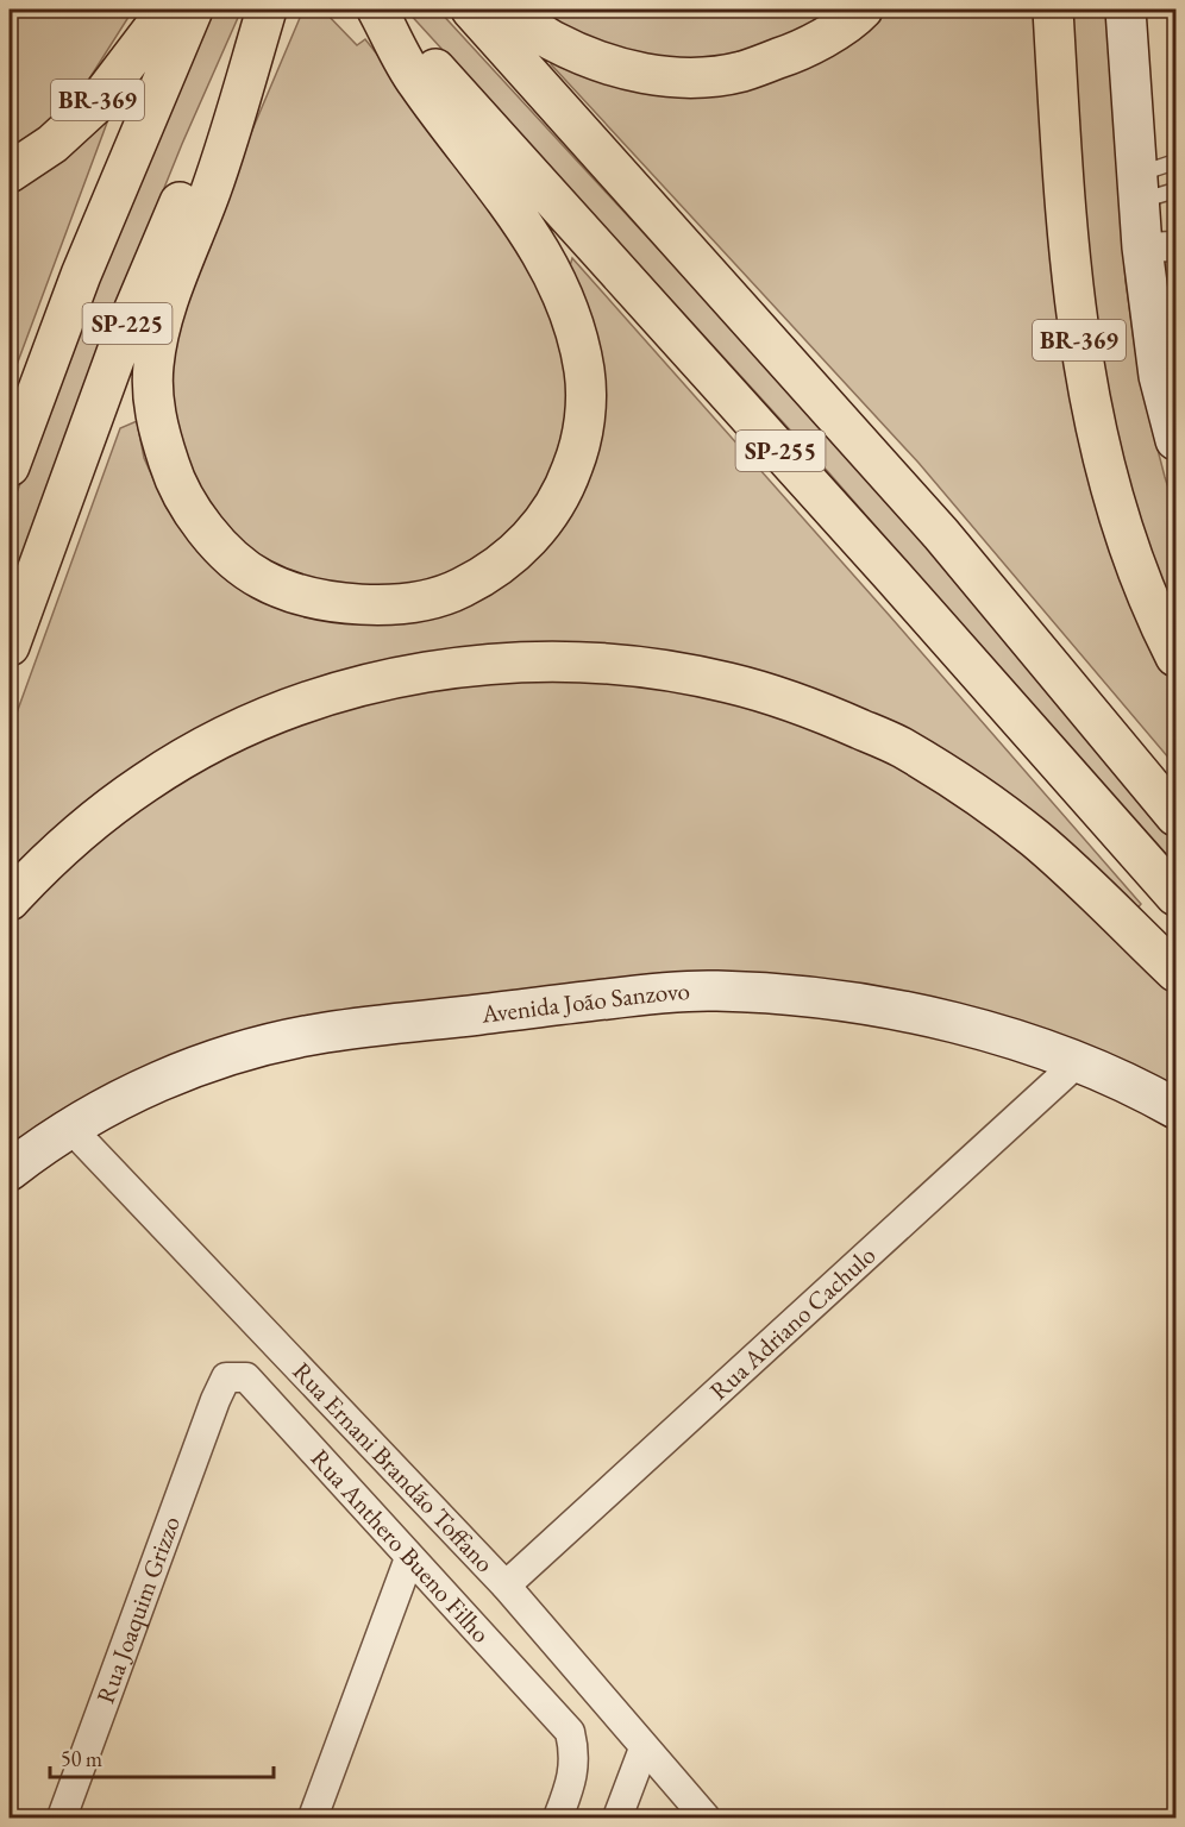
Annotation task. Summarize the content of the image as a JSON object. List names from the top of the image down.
{
  "streets": {
    "highway": ["BR-369", "SP-225", "SP-255"],
    "main road": ["Avenida João Sanzovo"],
    "street": [
      "Rua Adriano Cachulo",
      "Rua Ernani Brandão Toffano",
      "Rua Anthero Bueno Filho",
      "Rua Joaquim Grizzo"
    ]
  },
  "crossings": [
    ["Avenida João Sanzovo", "Rua Adriano Cachulo"],
    ["Avenida João Sanzovo", "Rua Ernani Brandão Toffano"],
    ["Rua Adriano Cachulo", "Rua Ernani Brandão Toffano"],
    ["Rua Anthero Bueno Filho", "Rua Joaquim Grizzo"]
  ],
  "scale_bar": "50 m"
}
